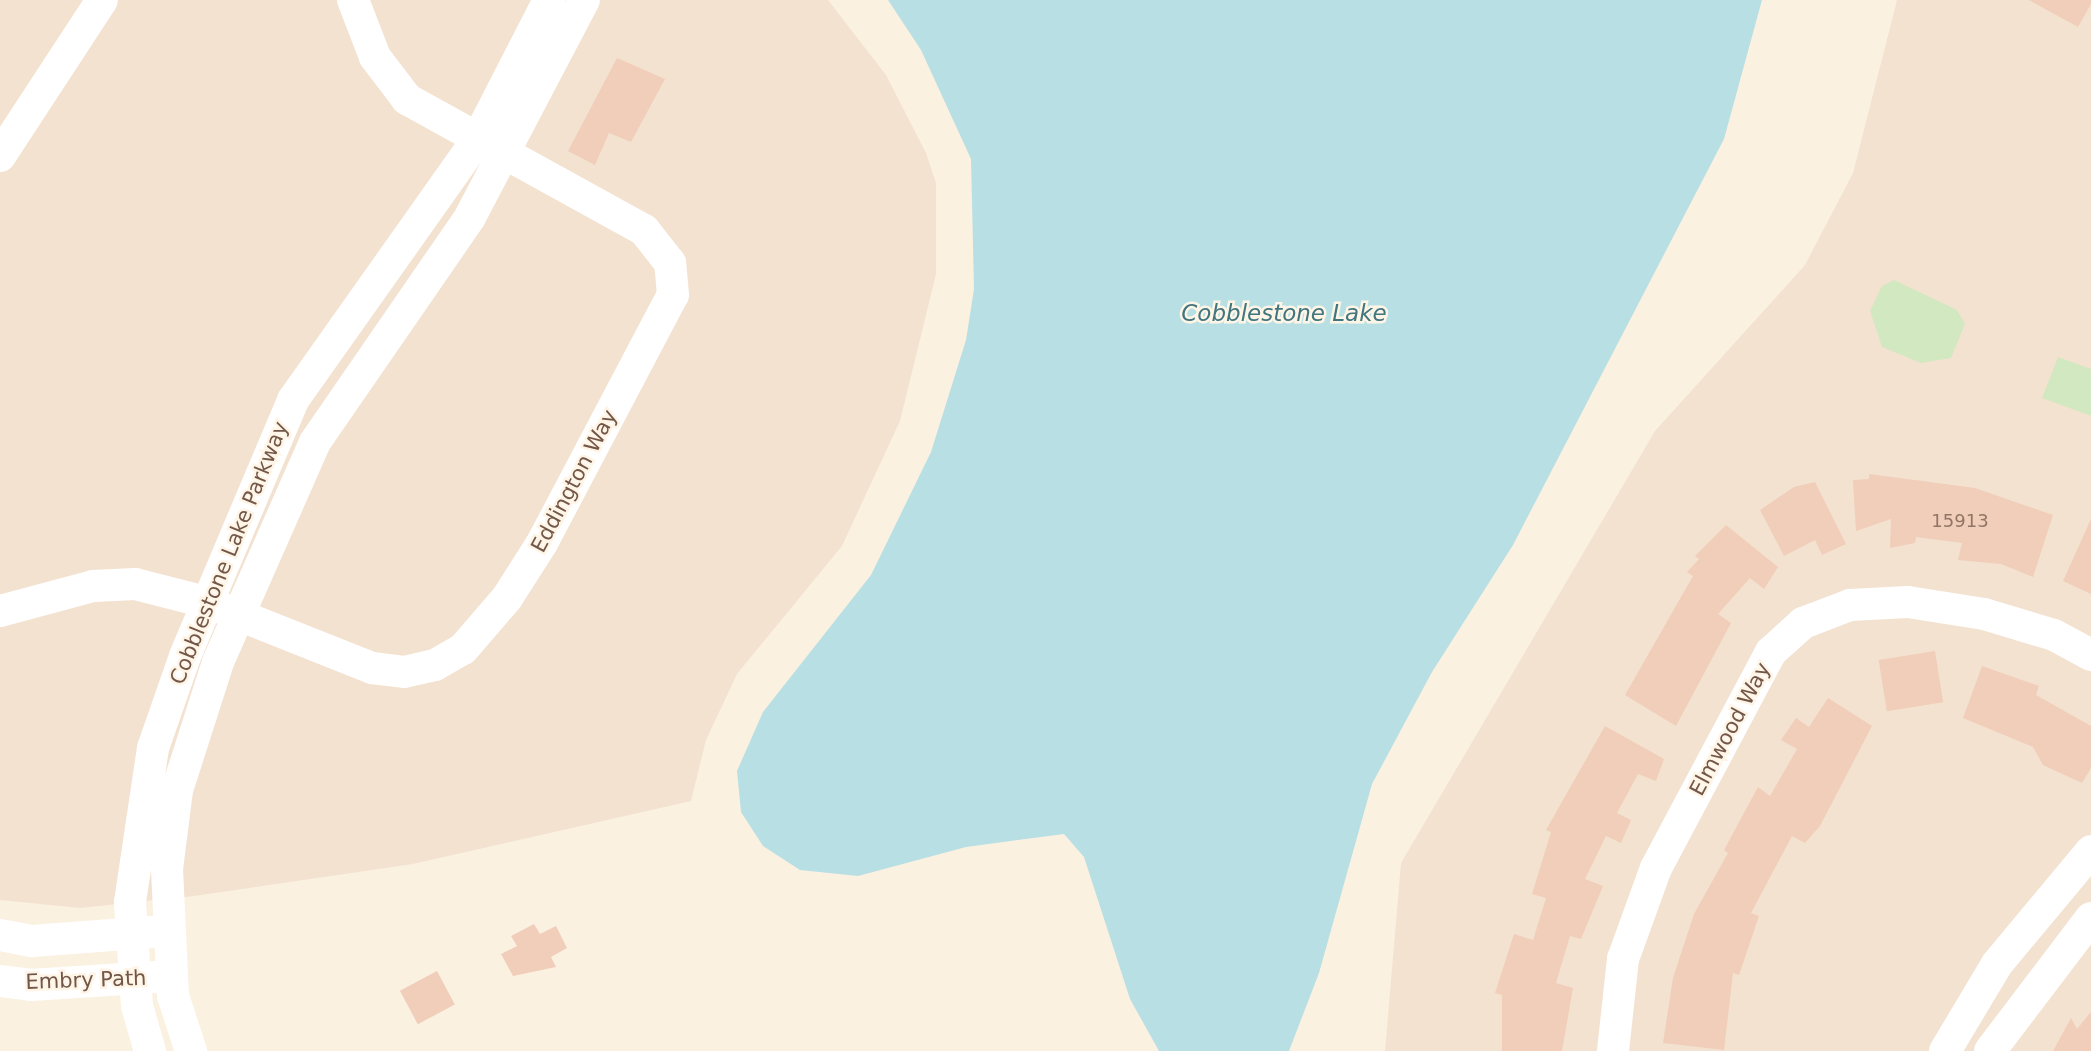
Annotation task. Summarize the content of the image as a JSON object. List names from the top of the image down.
{
  "streets": {
    "street": [
      "Eddington Way",
      "Cobblestone Lake Parkway",
      "Elmwood Way",
      "Embry Path"
    ]
  },
  "crossings": [
    ["Eddington Way", "Cobblestone Lake Parkway"],
    ["Cobblestone Lake Parkway", "Embry Path"]
  ],
  "water": ["Cobblestone Lake"],
  "house_numbers": ["15913"]
}
